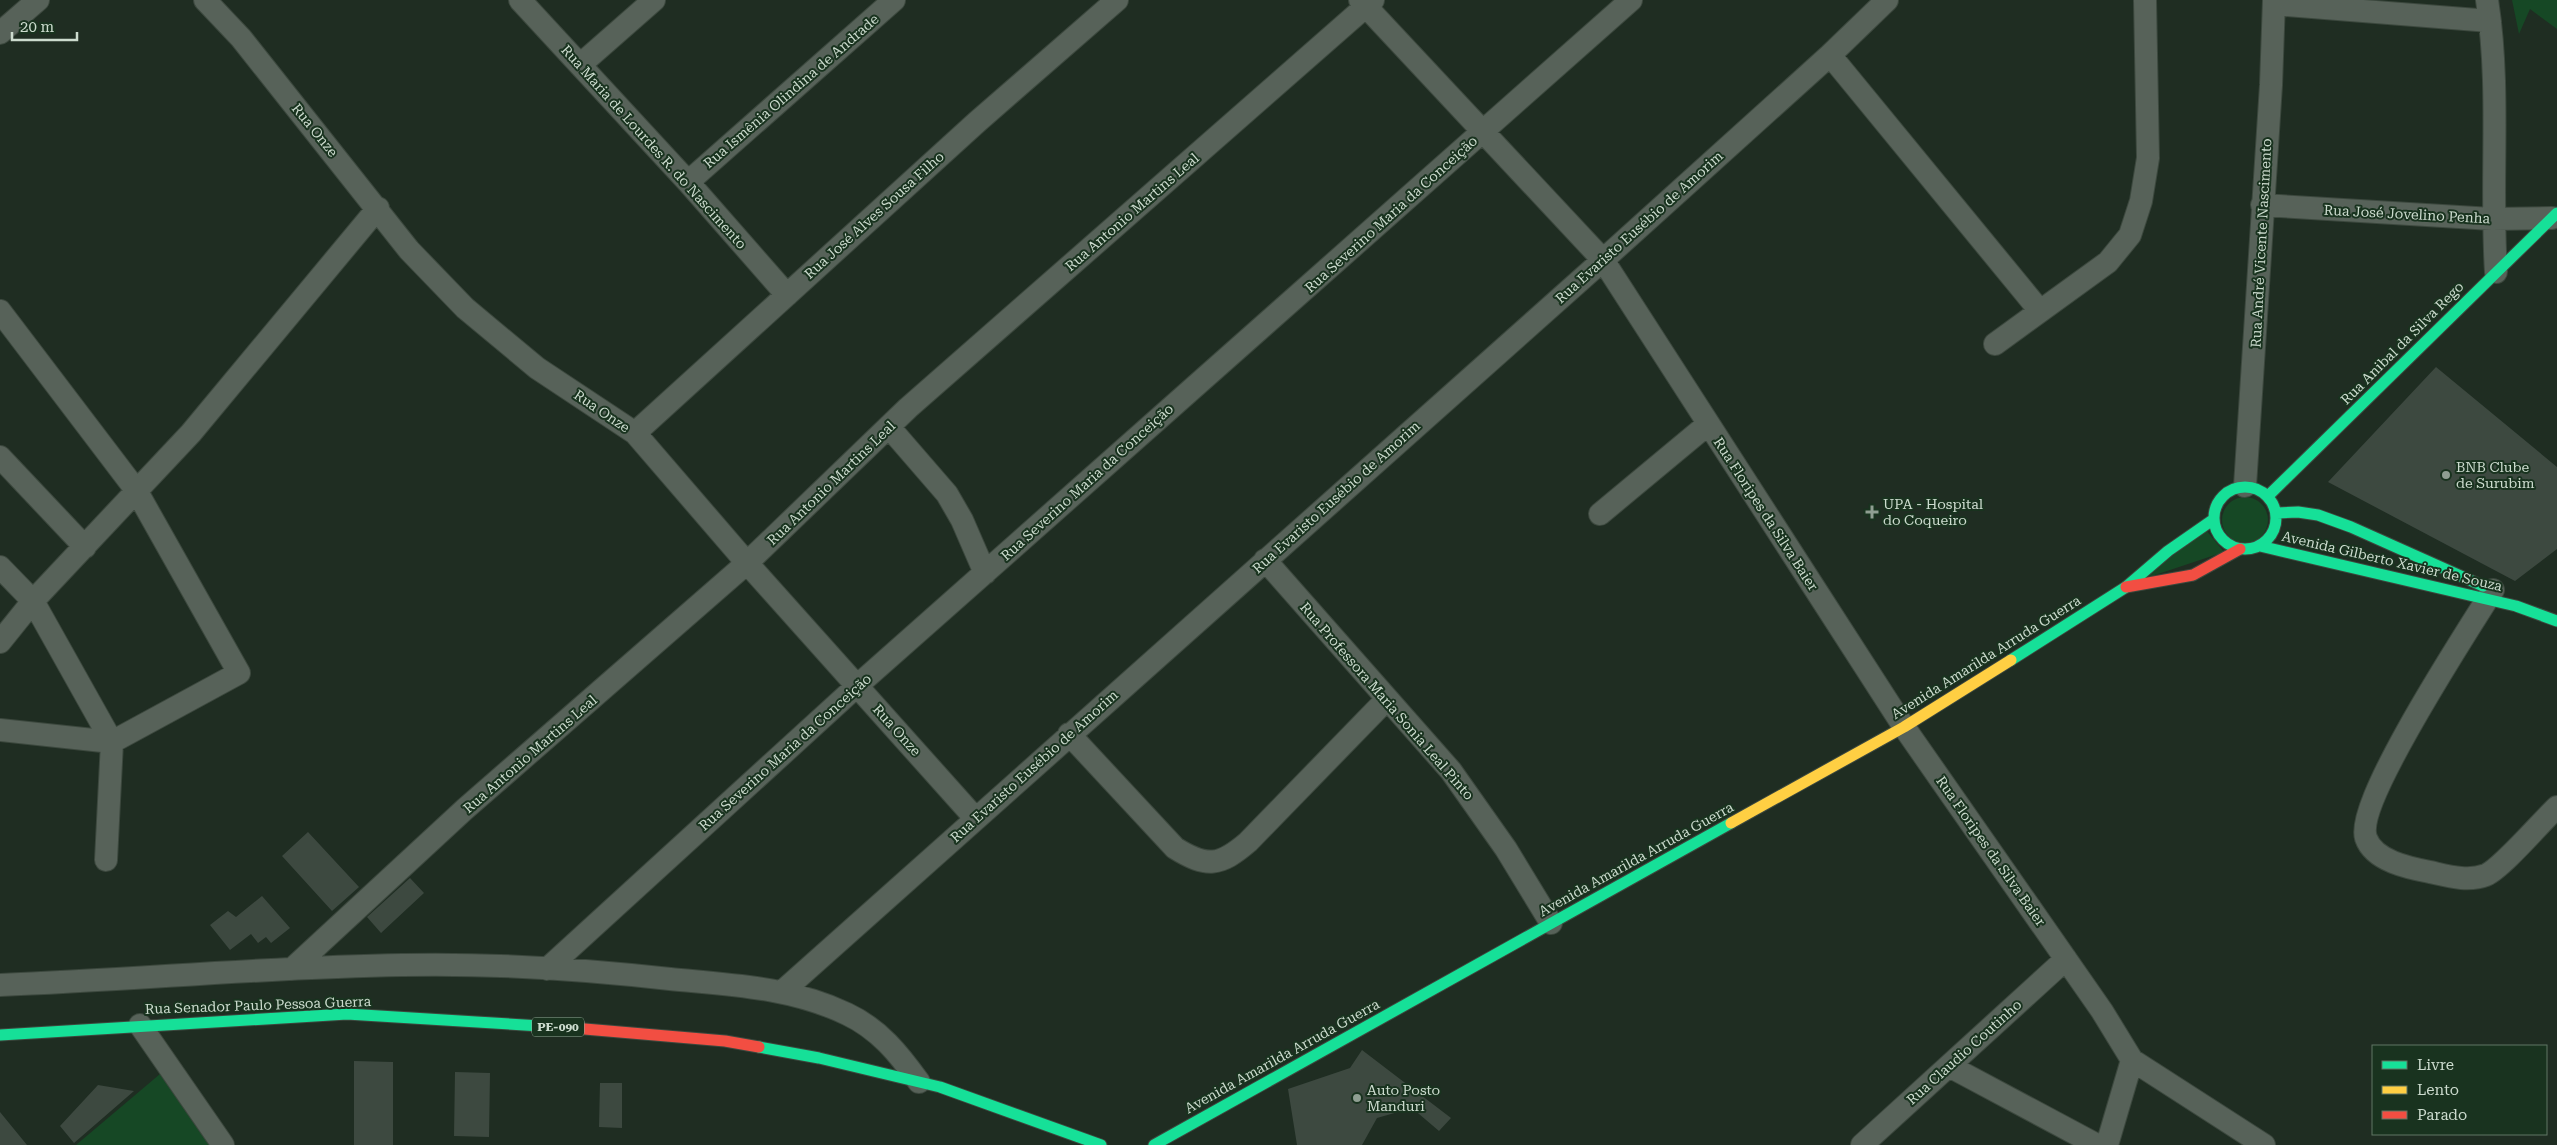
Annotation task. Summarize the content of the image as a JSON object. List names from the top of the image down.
{
  "streets": {
    "main road": [
      "Rua Anibal da Silva Rego",
      "Avenida Gilberto Xavier de Souza",
      "Avenida Amarilda Arruda Guerra",
      "Rua Senador Paulo Pessoa Guerra",
      "PE-090"
    ],
    "street": [
      "Rua Ismênia Olindina de Andrade",
      "Rua Onze",
      "Rua Maria de Lourdes R. do Nascimento",
      "Rua Antonio Martins Leal",
      "Rua Severino Maria da Conceição",
      "Rua José Jovelino Penha",
      "Rua José Alves Sousa Filho",
      "Rua Evaristo Eusébio de Amorim",
      "Rua André Vicente Nascimento",
      "Rua Floripes da Silva Baier",
      "Rua Professora Maria Sonia Leal Pinto",
      "Rua Claudio Coutinho"
    ]
  },
  "crossings": [
    ["Rua Ismênia Olindina de Andrade", "Rua Maria de Lourdes R. do Nascimento"],
    ["Rua Onze", "Rua Antonio Martins Leal"],
    ["Rua Onze", "Rua Severino Maria da Conceição"],
    ["Rua Onze", "Rua José Alves Sousa Filho"],
    ["Rua Onze", "Rua Evaristo Eusébio de Amorim"],
    ["Rua Maria de Lourdes R. do Nascimento", "Rua José Alves Sousa Filho"],
    ["Rua Antonio Martins Leal", "Rua Floripes da Silva Baier"],
    ["Rua Severino Maria da Conceição", "Rua Floripes da Silva Baier"],
    ["Rua José Jovelino Penha", "Rua André Vicente Nascimento"],
    ["Rua José Jovelino Penha", "Rua Anibal da Silva Rego"],
    ["Rua Evaristo Eusébio de Amorim", "Rua Floripes da Silva Baier"],
    ["Rua Evaristo Eusébio de Amorim", "Rua Professora Maria Sonia Leal Pinto"],
    ["Rua André Vicente Nascimento", "Rua Anibal da Silva Rego"],
    ["Rua André Vicente Nascimento", "Avenida Gilberto Xavier de Souza"],
    ["Rua Anibal da Silva Rego", "Avenida Gilberto Xavier de Souza"],
    ["Rua Floripes da Silva Baier", "Avenida Amarilda Arruda Guerra"],
    ["Rua Floripes da Silva Baier", "Rua Claudio Coutinho"],
    ["Avenida Amarilda Arruda Guerra", "Rua Professora Maria Sonia Leal Pinto"]
  ],
  "places": {
    "other": ["BNB Clube de Surubim", "Auto Posto Manduri"],
    "health": ["UPA - Hospital do Coqueiro"]
  },
  "legend": ["Livre", "Lento", "Parado"],
  "scale_bar": "20 m"
}
